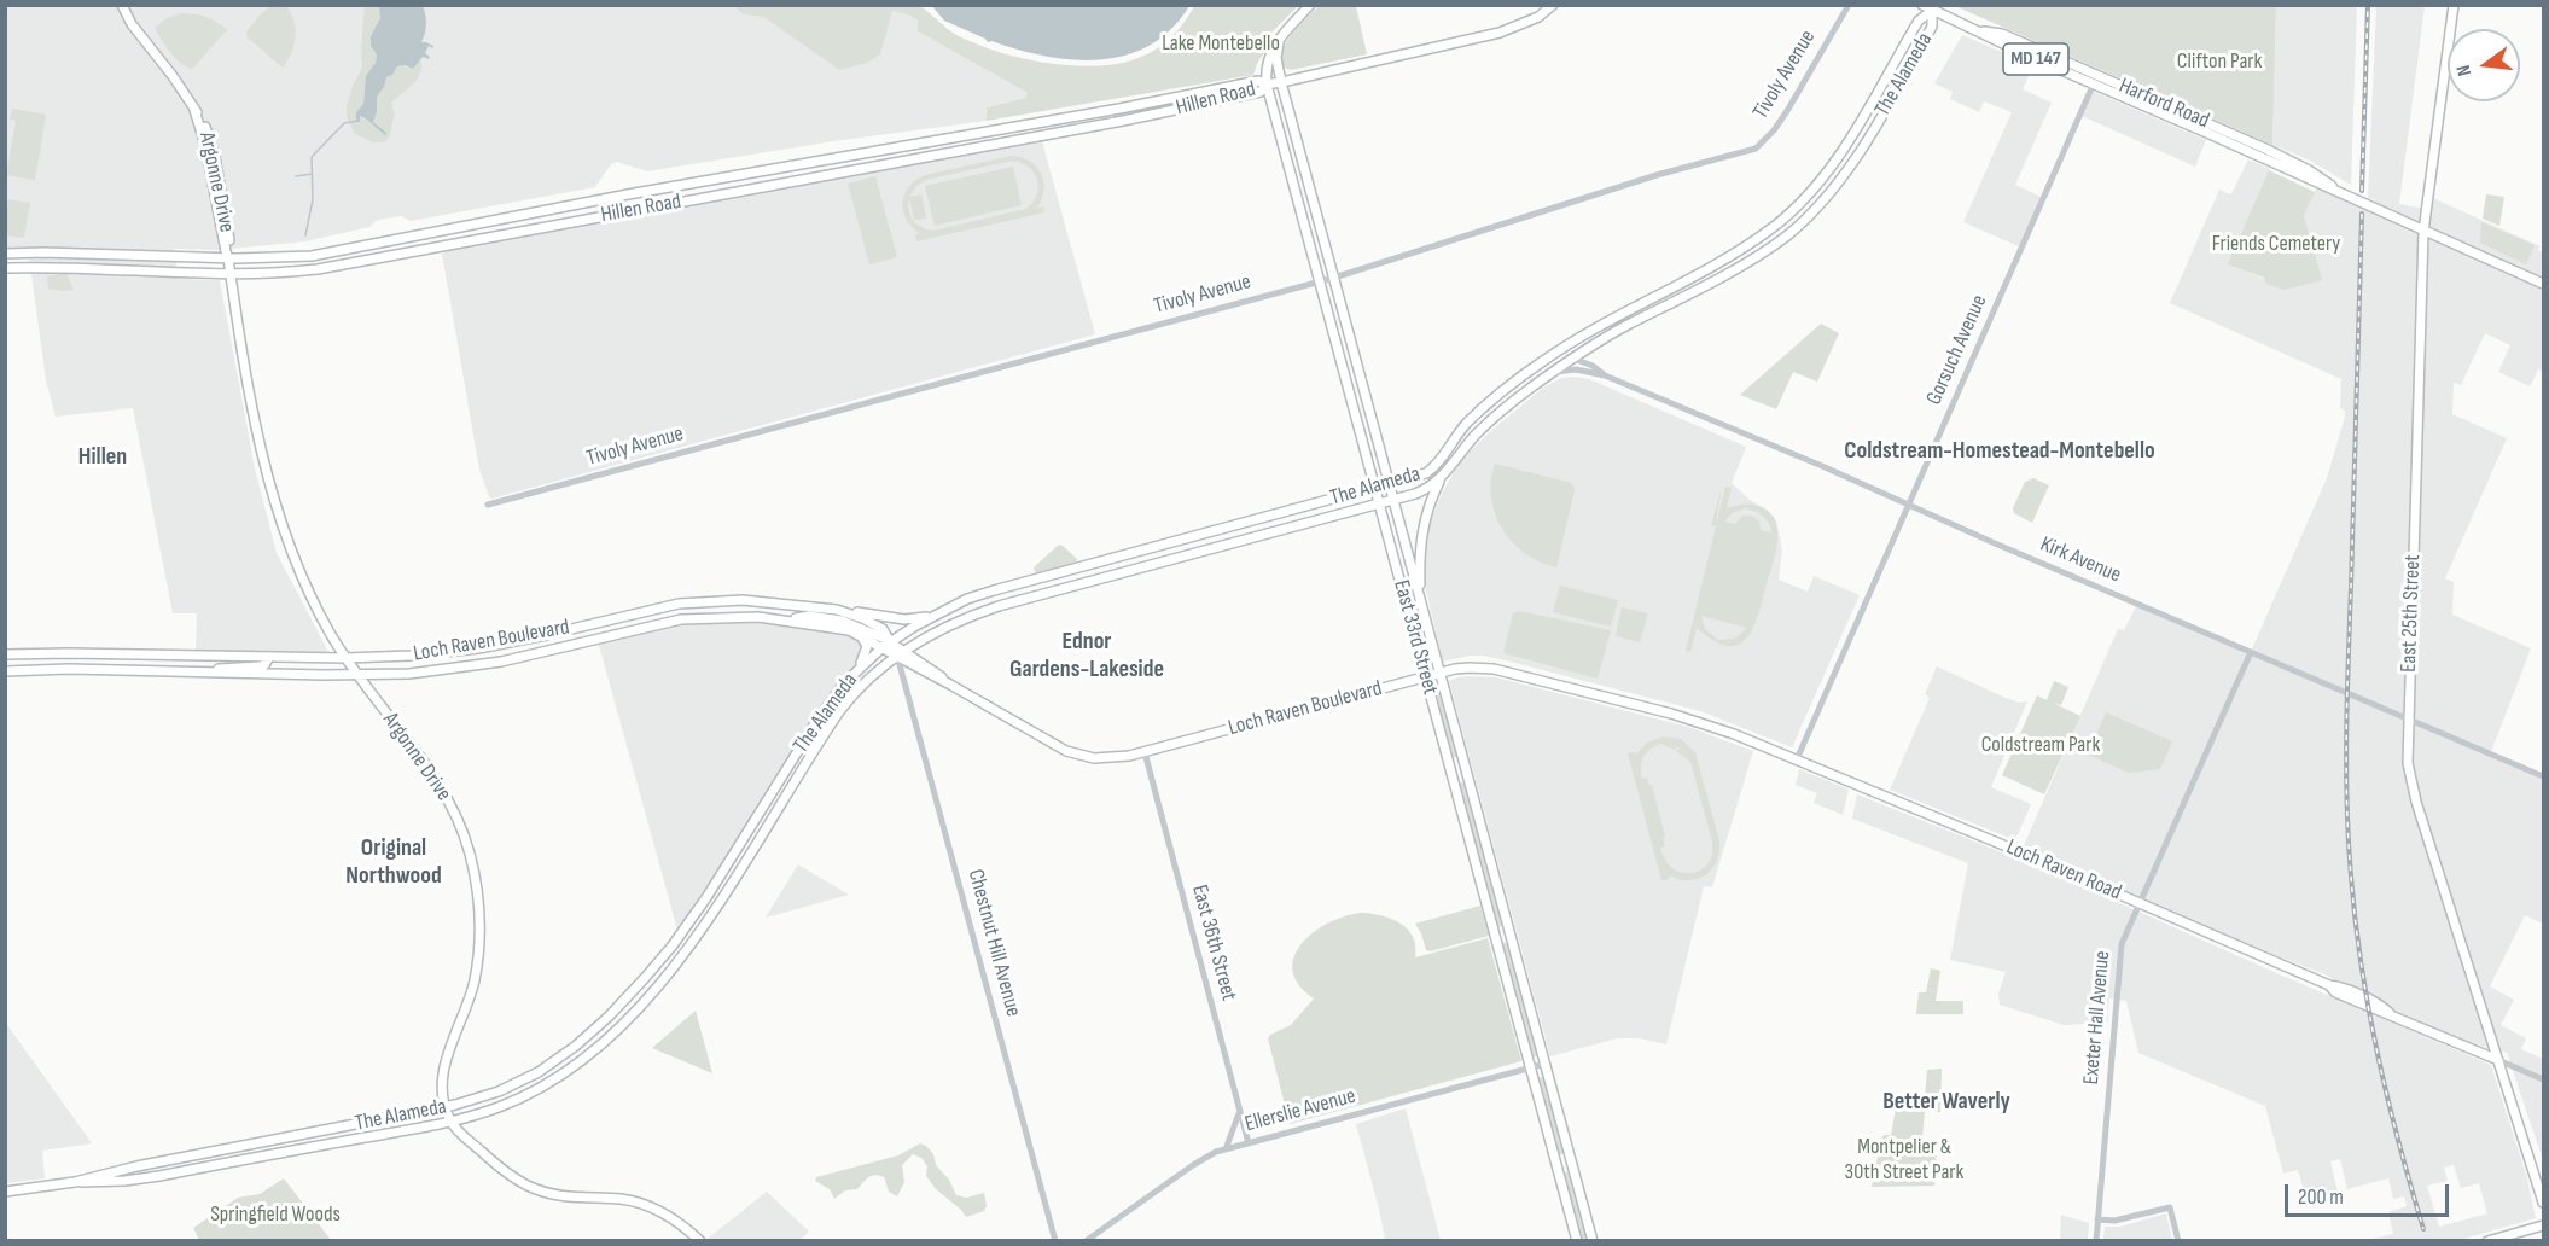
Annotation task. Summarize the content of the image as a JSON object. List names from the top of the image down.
{
  "streets": {
    "main road": [
      "MD 147",
      "The Alameda",
      "Hillen Road",
      "Harford Road",
      "Argonne Drive",
      "East 25th Street",
      "East 33rd Street",
      "Loch Raven Boulevard",
      "Loch Raven Road"
    ],
    "street": [
      "Tivoly Avenue",
      "Gorsuch Avenue",
      "Kirk Avenue",
      "Chestnut Hill Avenue",
      "East 36th Street",
      "Exeter Hall Avenue",
      "Ellerslie Avenue"
    ]
  },
  "crossings": [
    ["Tivoly Avenue", "East 33rd Street"],
    ["The Alameda", "Harford Road"],
    ["The Alameda", "Argonne Drive"],
    ["The Alameda", "Kirk Avenue"],
    ["The Alameda", "East 33rd Street"],
    ["The Alameda", "Loch Raven Boulevard"],
    ["The Alameda", "Chestnut Hill Avenue"],
    ["Hillen Road", "Argonne Drive"],
    ["Hillen Road", "East 33rd Street"],
    ["Harford Road", "Gorsuch Avenue"],
    ["Harford Road", "East 25th Street"],
    ["Argonne Drive", "Loch Raven Boulevard"],
    ["Gorsuch Avenue", "Kirk Avenue"],
    ["Gorsuch Avenue", "Loch Raven Boulevard"],
    ["Gorsuch Avenue", "Loch Raven Road"],
    ["Kirk Avenue", "East 25th Street"],
    ["Kirk Avenue", "Exeter Hall Avenue"],
    ["East 25th Street", "Loch Raven Road"],
    ["East 33rd Street", "Loch Raven Boulevard"],
    ["East 33rd Street", "Ellerslie Avenue"],
    ["Loch Raven Boulevard", "Loch Raven Road"],
    ["Loch Raven Boulevard", "Chestnut Hill Avenue"],
    ["Loch Raven Boulevard", "East 36th Street"],
    ["Loch Raven Road", "Exeter Hall Avenue"],
    ["East 36th Street", "Ellerslie Avenue"]
  ],
  "districts": [
    "Coldstream-Homestead-Montebello",
    "Hillen",
    "Ednor Gardens-Lakeside",
    "Original Northwood",
    "Better Waverly"
  ],
  "parks": [
    "Lake Montebello",
    "Clifton Park",
    "Friends Cemetery",
    "Coldstream Park",
    "Montpelier & 30th Street Park",
    "Springfield Woods"
  ],
  "scale_bar": "200 m",
  "north": "left"
}
